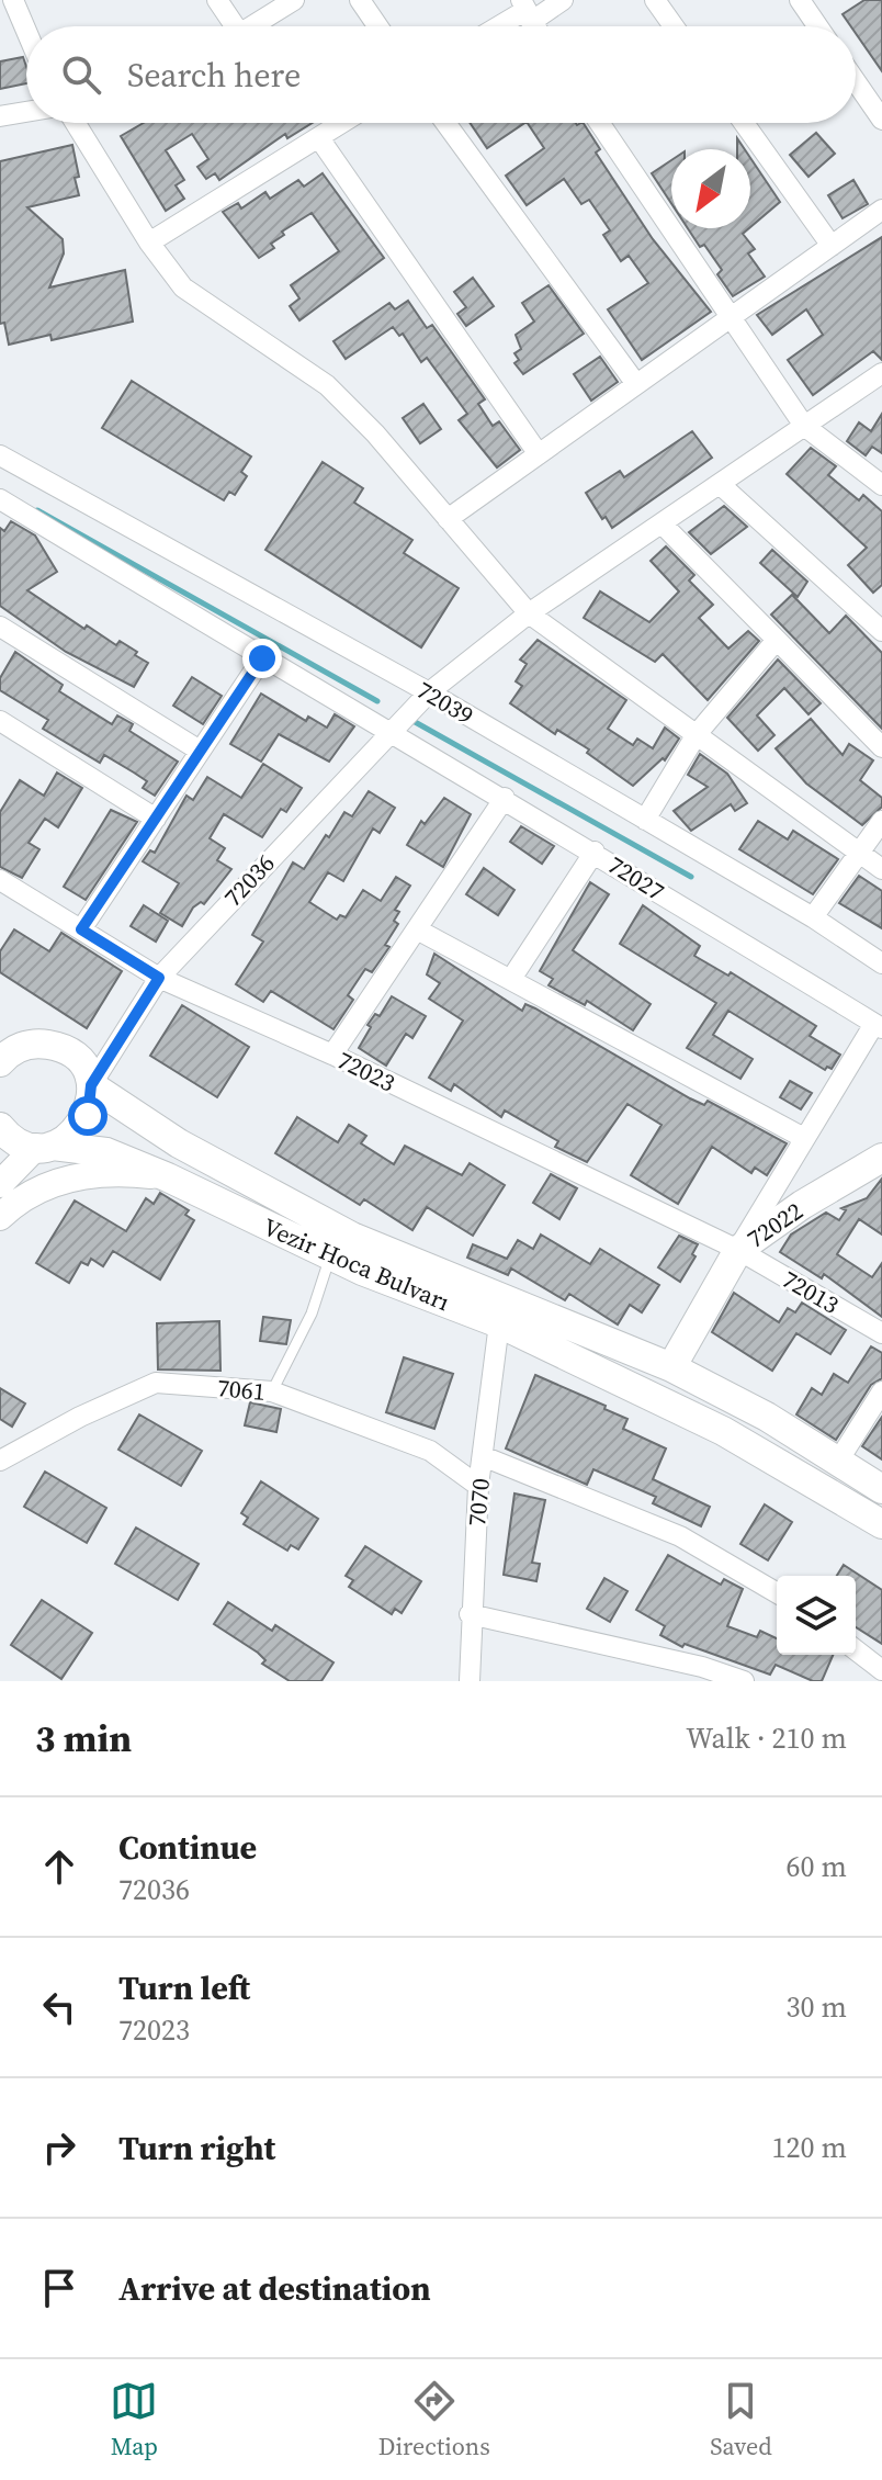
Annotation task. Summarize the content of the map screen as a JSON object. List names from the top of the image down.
{
  "streets": {
    "main road": ["72022", "Vezir Hoca Bulvarı"],
    "street": [
      "72039",
      "72027",
      "72036",
      "72023",
      "72013",
      "7061",
      "7070"
    ]
  },
  "crossings": [
    ["72039", "72036"],
    ["72027", "72036"],
    ["72036", "72023"],
    ["72036", "Vezir Hoca Bulvarı"],
    ["72023", "72022"],
    ["72023", "72013"],
    ["72022", "Vezir Hoca Bulvarı"],
    ["72022", "72013"],
    ["Vezir Hoca Bulvarı", "7070"],
    ["7061", "7070"]
  ],
  "north": "bottom left",
  "page": {
    "search": "Search here",
    "heading": ["3 min", "Walk · 210 m"],
    "list": [
      ["Continue", "72036", "60 m"],
      ["Turn left", "72023", "30 m"],
      ["Turn right", "120 m"],
      "Arrive at destination"
    ],
    "nav": ["Map", "Directions", "Saved"]
  }
}
